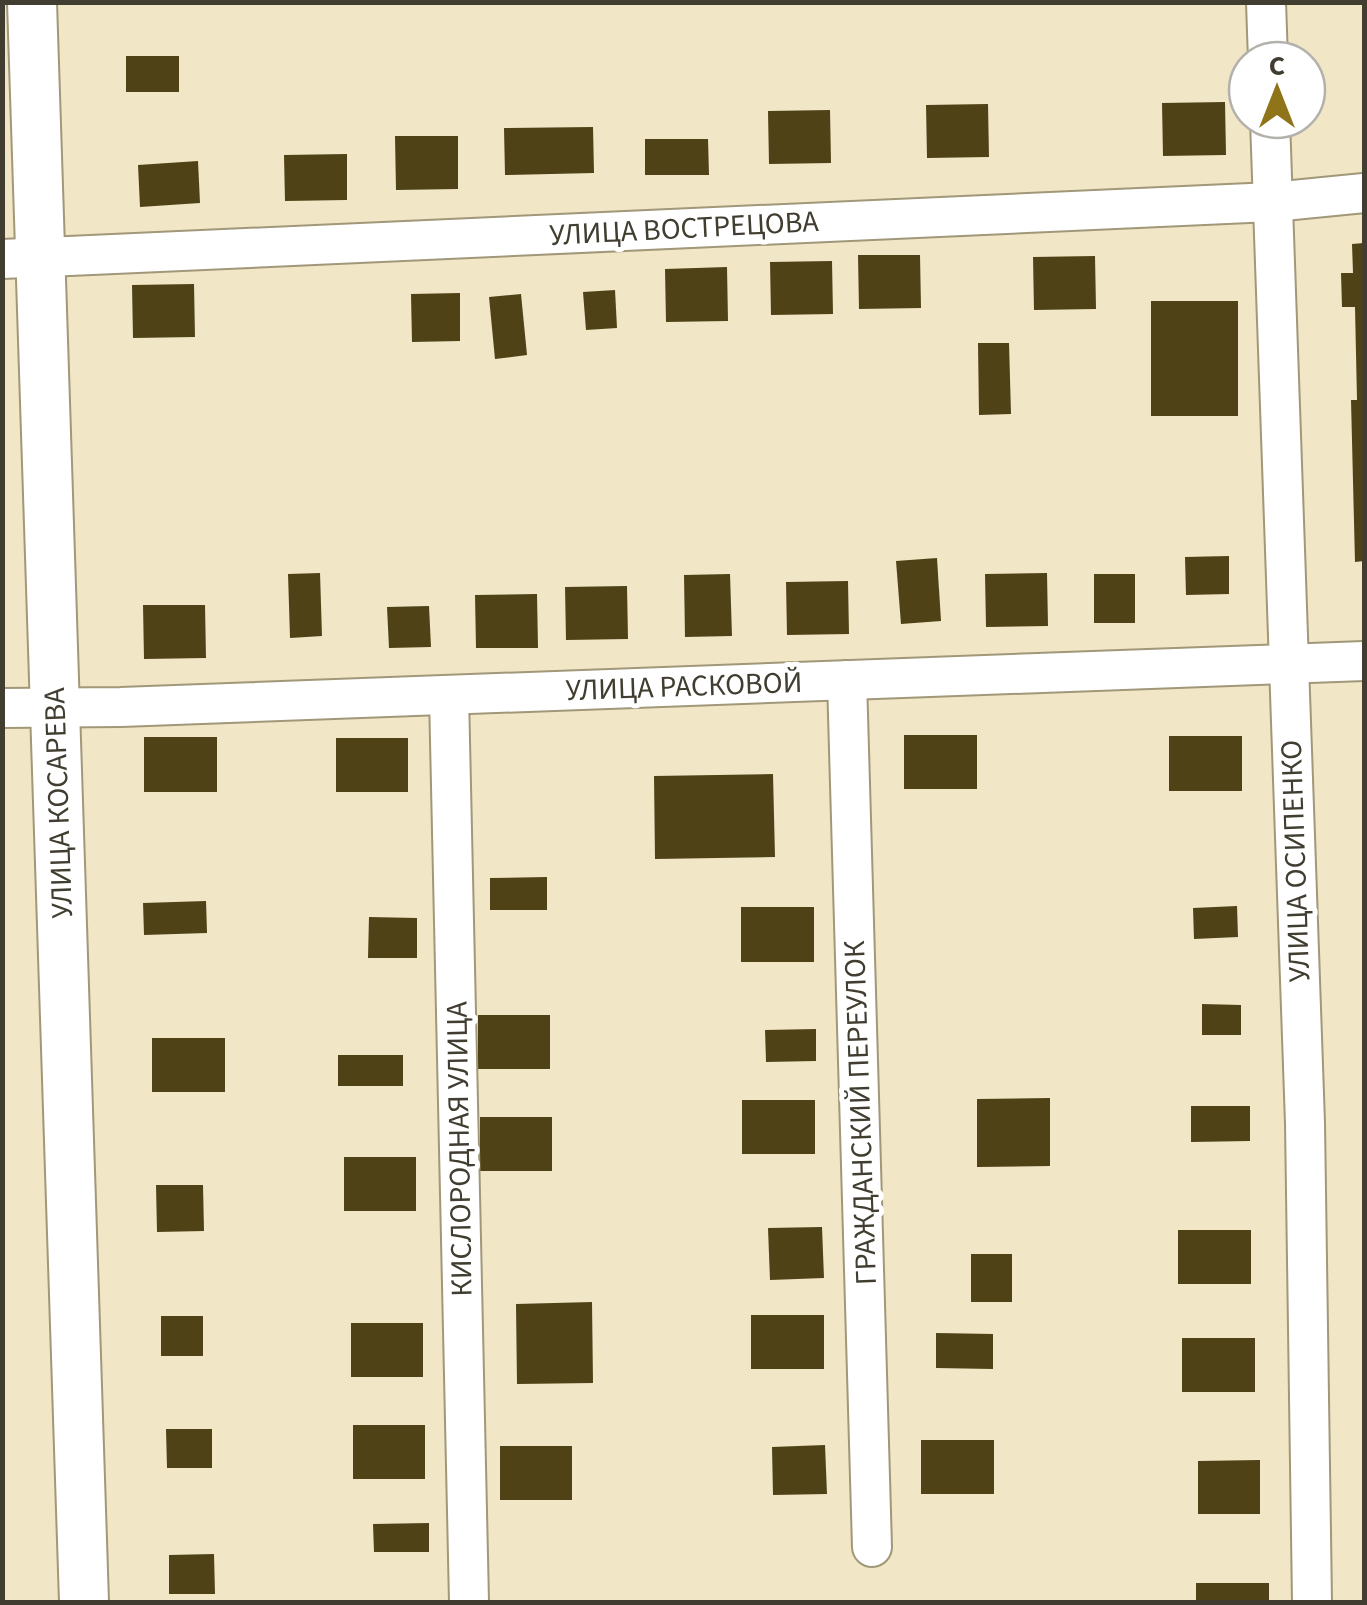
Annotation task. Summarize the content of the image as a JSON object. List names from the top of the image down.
{
  "streets": {
    "street": [
      "УЛИЦА ВОСТРЕЦОВА",
      "УЛИЦА РАСКОВОЙ",
      "УЛИЦА КОСАРЕВА",
      "УЛИЦА ОСИПЕНКО",
      "ГРАЖДАНСКИЙ ПЕРЕУЛОК",
      "КИСЛОРОДНАЯ УЛИЦА"
    ]
  },
  "crossings": [
    ["УЛИЦА ВОСТРЕЦОВА", "УЛИЦА КОСАРЕВА"],
    ["УЛИЦА ВОСТРЕЦОВА", "УЛИЦА ОСИПЕНКО"],
    ["УЛИЦА РАСКОВОЙ", "УЛИЦА КОСАРЕВА"],
    ["УЛИЦА РАСКОВОЙ", "УЛИЦА ОСИПЕНКО"],
    ["УЛИЦА РАСКОВОЙ", "ГРАЖДАНСКИЙ ПЕРЕУЛОК"],
    ["УЛИЦА РАСКОВОЙ", "КИСЛОРОДНАЯ УЛИЦА"]
  ],
  "north": "top"
}
